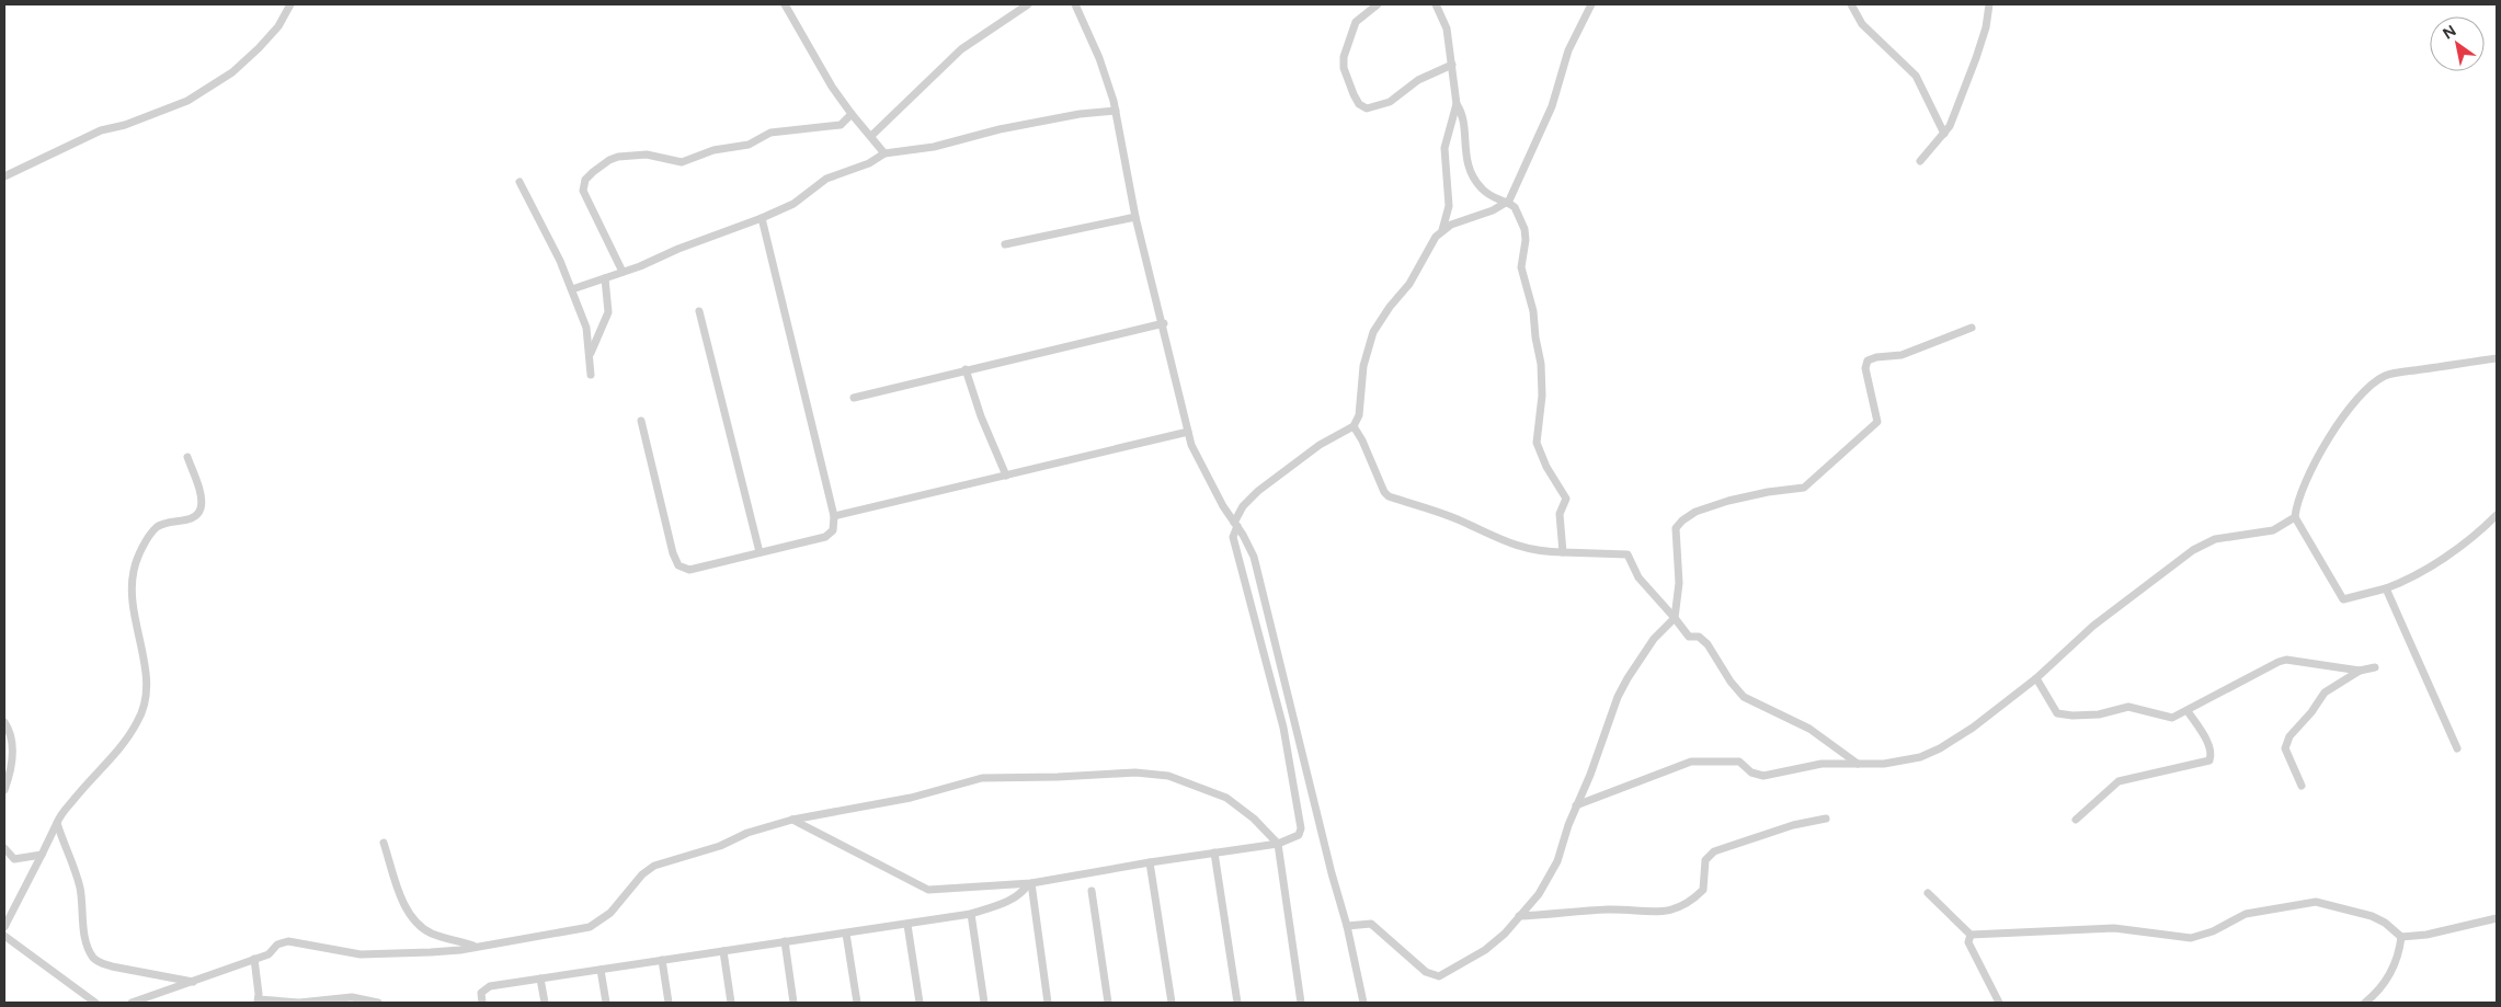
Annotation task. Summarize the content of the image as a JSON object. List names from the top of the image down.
{
  "north": "top left"
}
